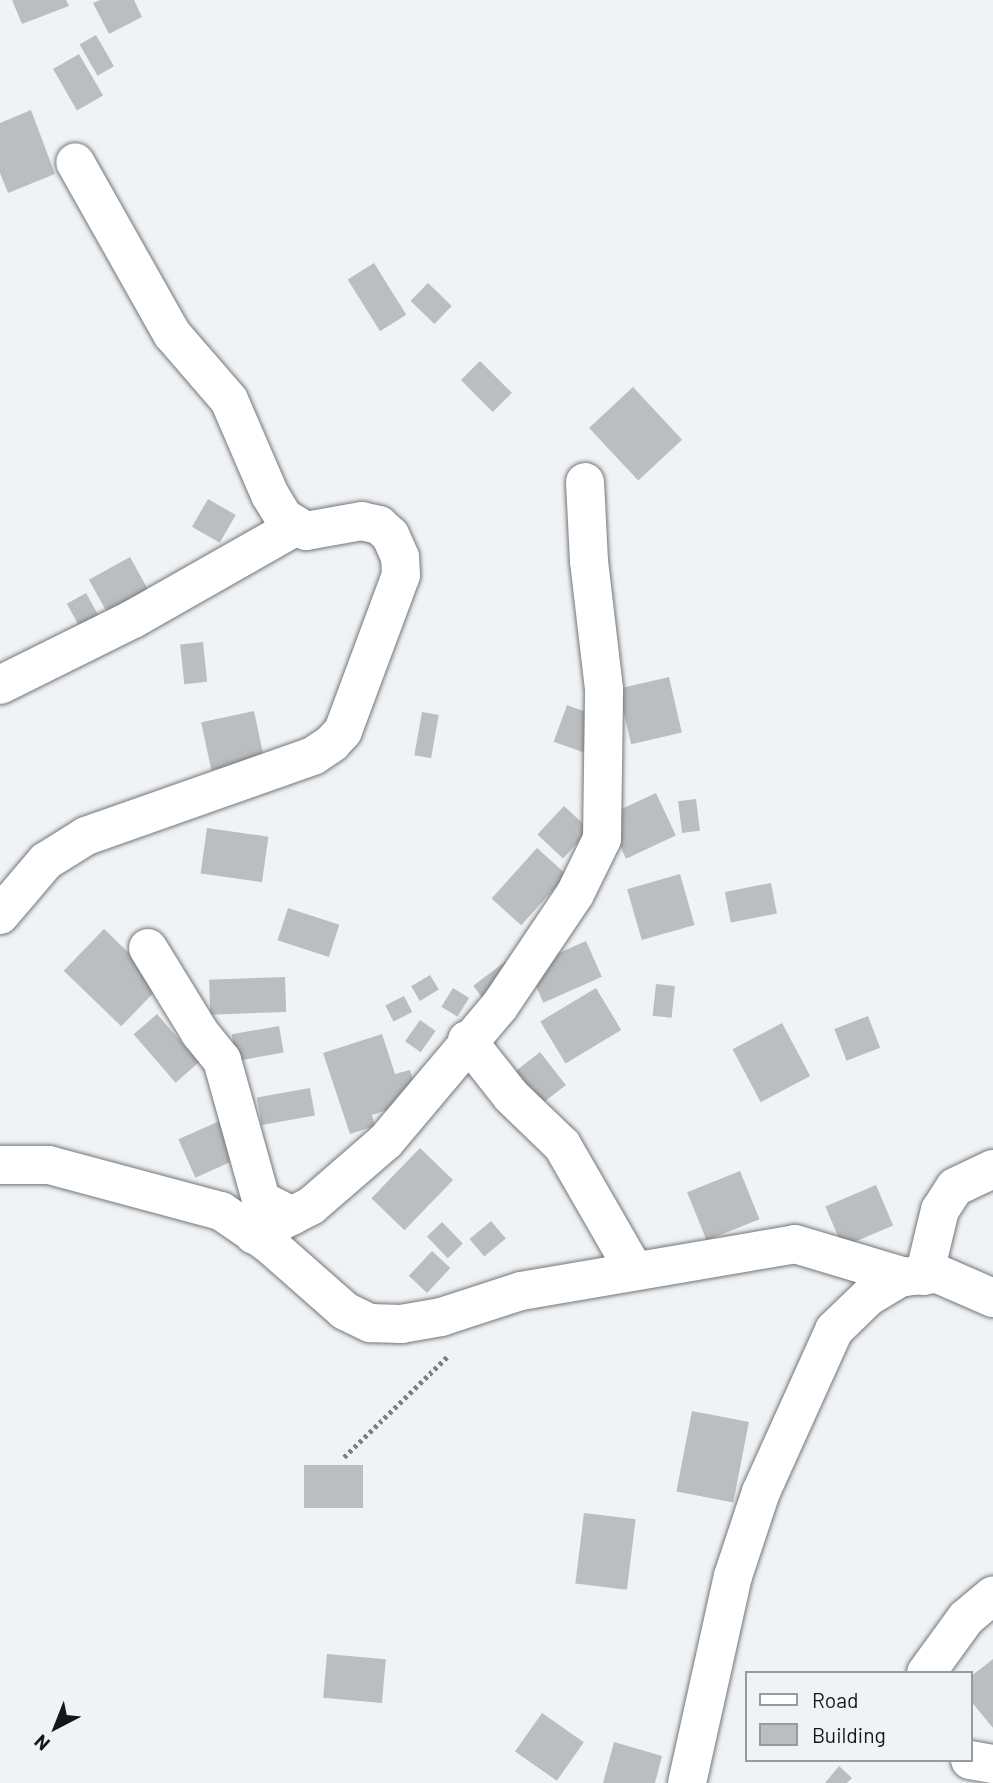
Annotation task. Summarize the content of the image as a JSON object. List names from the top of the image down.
{
  "legend": ["Road", "Building"],
  "north": "bottom left"
}
